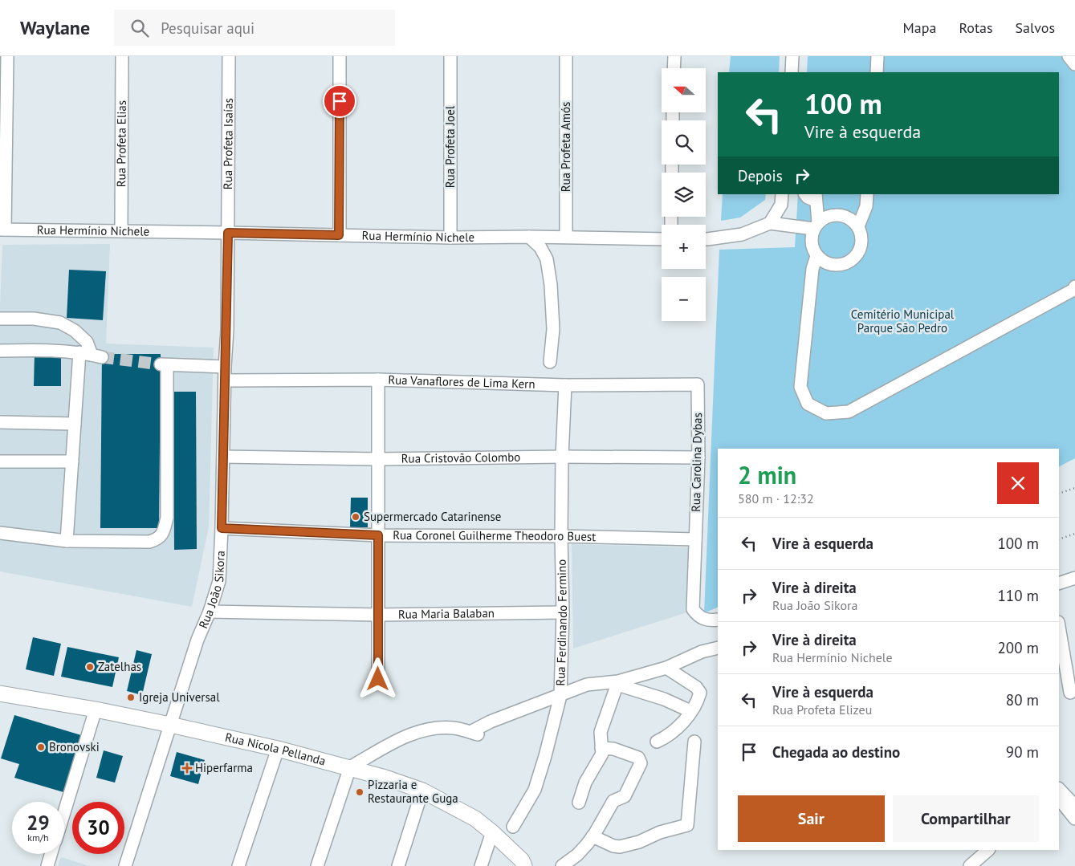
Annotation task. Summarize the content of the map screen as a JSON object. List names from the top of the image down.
{
  "streets": {
    "main road": ["Rua Nicola Pellanda"],
    "street": [
      "Rua Profeta Elias",
      "Rua Profeta Isaías",
      "Rua Profeta Joel",
      "Rua Profeta Amós",
      "Rua Hermínio Nichele",
      "Rua Vanaflores de Lima Kern",
      "Rua Cristovão Colombo",
      "Rua Carolina Dybas",
      "Rua Coronel Guilherme Theodoro Buest",
      "Rua João Sikora",
      "Rua Maria Balaban",
      "Rua Ferdinando Fermino"
    ]
  },
  "crossings": [
    ["Rua Profeta Elias", "Rua Hermínio Nichele"],
    ["Rua Profeta Isaías", "Rua Hermínio Nichele"],
    ["Rua Profeta Isaías", "Rua João Sikora"],
    ["Rua Profeta Joel", "Rua Hermínio Nichele"],
    ["Rua Profeta Amós", "Rua Hermínio Nichele"],
    ["Rua Hermínio Nichele", "Rua João Sikora"],
    ["Rua Vanaflores de Lima Kern", "Rua Carolina Dybas"],
    ["Rua Vanaflores de Lima Kern", "Rua João Sikora"],
    ["Rua Vanaflores de Lima Kern", "Rua Ferdinando Fermino"],
    ["Rua Cristovão Colombo", "Rua Carolina Dybas"],
    ["Rua Cristovão Colombo", "Rua João Sikora"],
    ["Rua Cristovão Colombo", "Rua Ferdinando Fermino"],
    ["Rua Carolina Dybas", "Rua Coronel Guilherme Theodoro Buest"],
    ["Rua Coronel Guilherme Theodoro Buest", "Rua João Sikora"],
    ["Rua Coronel Guilherme Theodoro Buest", "Rua Ferdinando Fermino"],
    ["Rua João Sikora", "Rua Maria Balaban"],
    ["Rua João Sikora", "Rua Nicola Pellanda"],
    ["Rua Maria Balaban", "Rua Ferdinando Fermino"]
  ],
  "parks": ["Cemitério Municipal Parque São Pedro"],
  "places": {
    "other": [
      "Supermercado Catarinense",
      "Zatelhas",
      "Igreja Universal",
      "Bronovski",
      "Pizzaria e Restaurante Guga"
    ],
    "health": ["Hiperfarma"]
  },
  "north": "left",
  "page": {
    "header": "Waylane",
    "search": "Pesquisar aqui",
    "nav": ["Mapa", "Rotas", "Salvos"],
    "map_buttons": ["+", "−"],
    "turn": ["100 m", "Vire à esquerda"],
    "then": "Depois",
    "heading": ["2 min", "580 m · 12:32"],
    "list": [
      {
        "name": "Vire à esquerda",
        "value": "100 m"
      },
      {
        "name": "Vire à direita",
        "note": "Rua João Sikora",
        "value": "110 m"
      },
      {
        "name": "Vire à direita",
        "note": "Rua Hermínio Nichele",
        "value": "200 m"
      },
      {
        "name": "Vire à esquerda",
        "note": "Rua Profeta Elizeu",
        "value": "80 m"
      },
      {
        "name": "Chegada ao destino",
        "value": "90 m"
      }
    ],
    "buttons": ["Sair", "Compartilhar"],
    "speed": "29 km/h",
    "limit": "30"
  }
}
